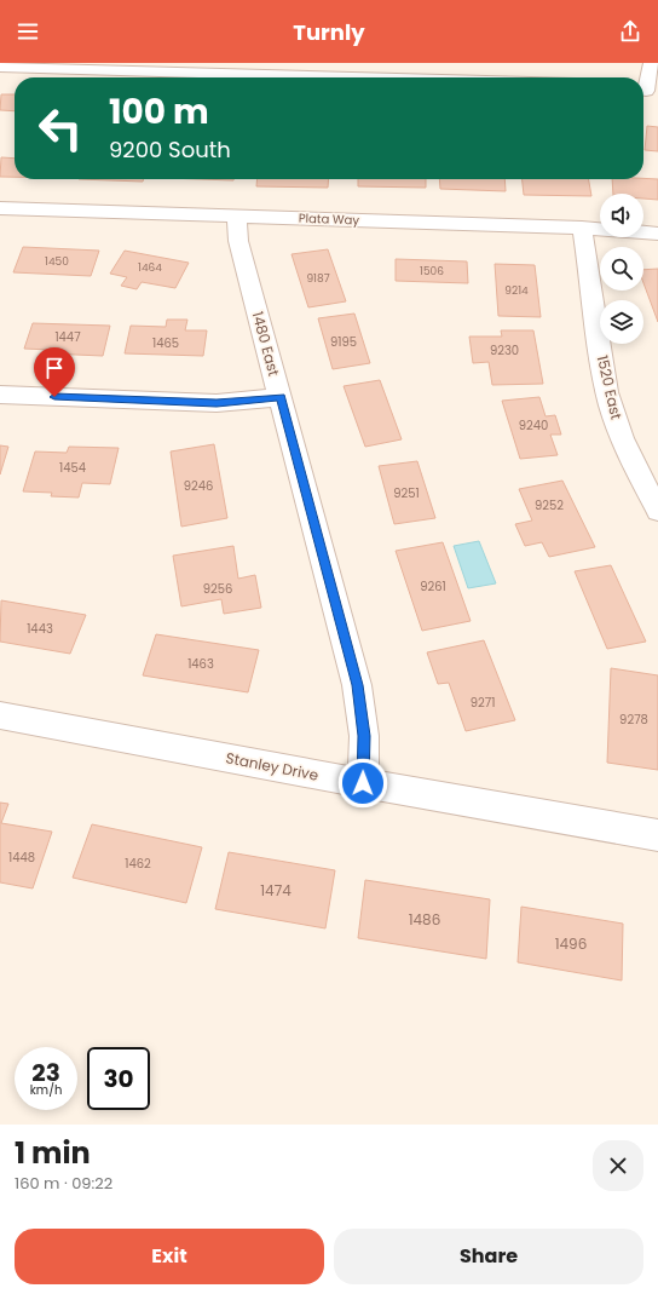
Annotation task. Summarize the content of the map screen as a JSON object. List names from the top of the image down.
{
  "streets": {
    "street": [
      "Plata Way",
      "1480 East",
      "1520 East",
      "Stanley Drive"
    ]
  },
  "crossings": [
    ["Plata Way", "1480 East"],
    ["Plata Way", "1520 East"],
    ["1480 East", "Stanley Drive"]
  ],
  "house_numbers": [
    "1450",
    "1464",
    "1506",
    "9187",
    "9214",
    "1447",
    "9195",
    "1465",
    "9230",
    "9240",
    "1454",
    "9246",
    "9251",
    "9252",
    "9261",
    "9256",
    "1443",
    "1463",
    "9271",
    "9278",
    "1448",
    "1462",
    "1474",
    "1486",
    "1496"
  ],
  "page": {
    "header": "Turnly",
    "turn": ["100 m", "9200 South"],
    "speed": "23 km/h",
    "limit": "30",
    "heading": ["1 min", "160 m · 09:22"],
    "buttons": ["Exit", "Share"]
  }
}
